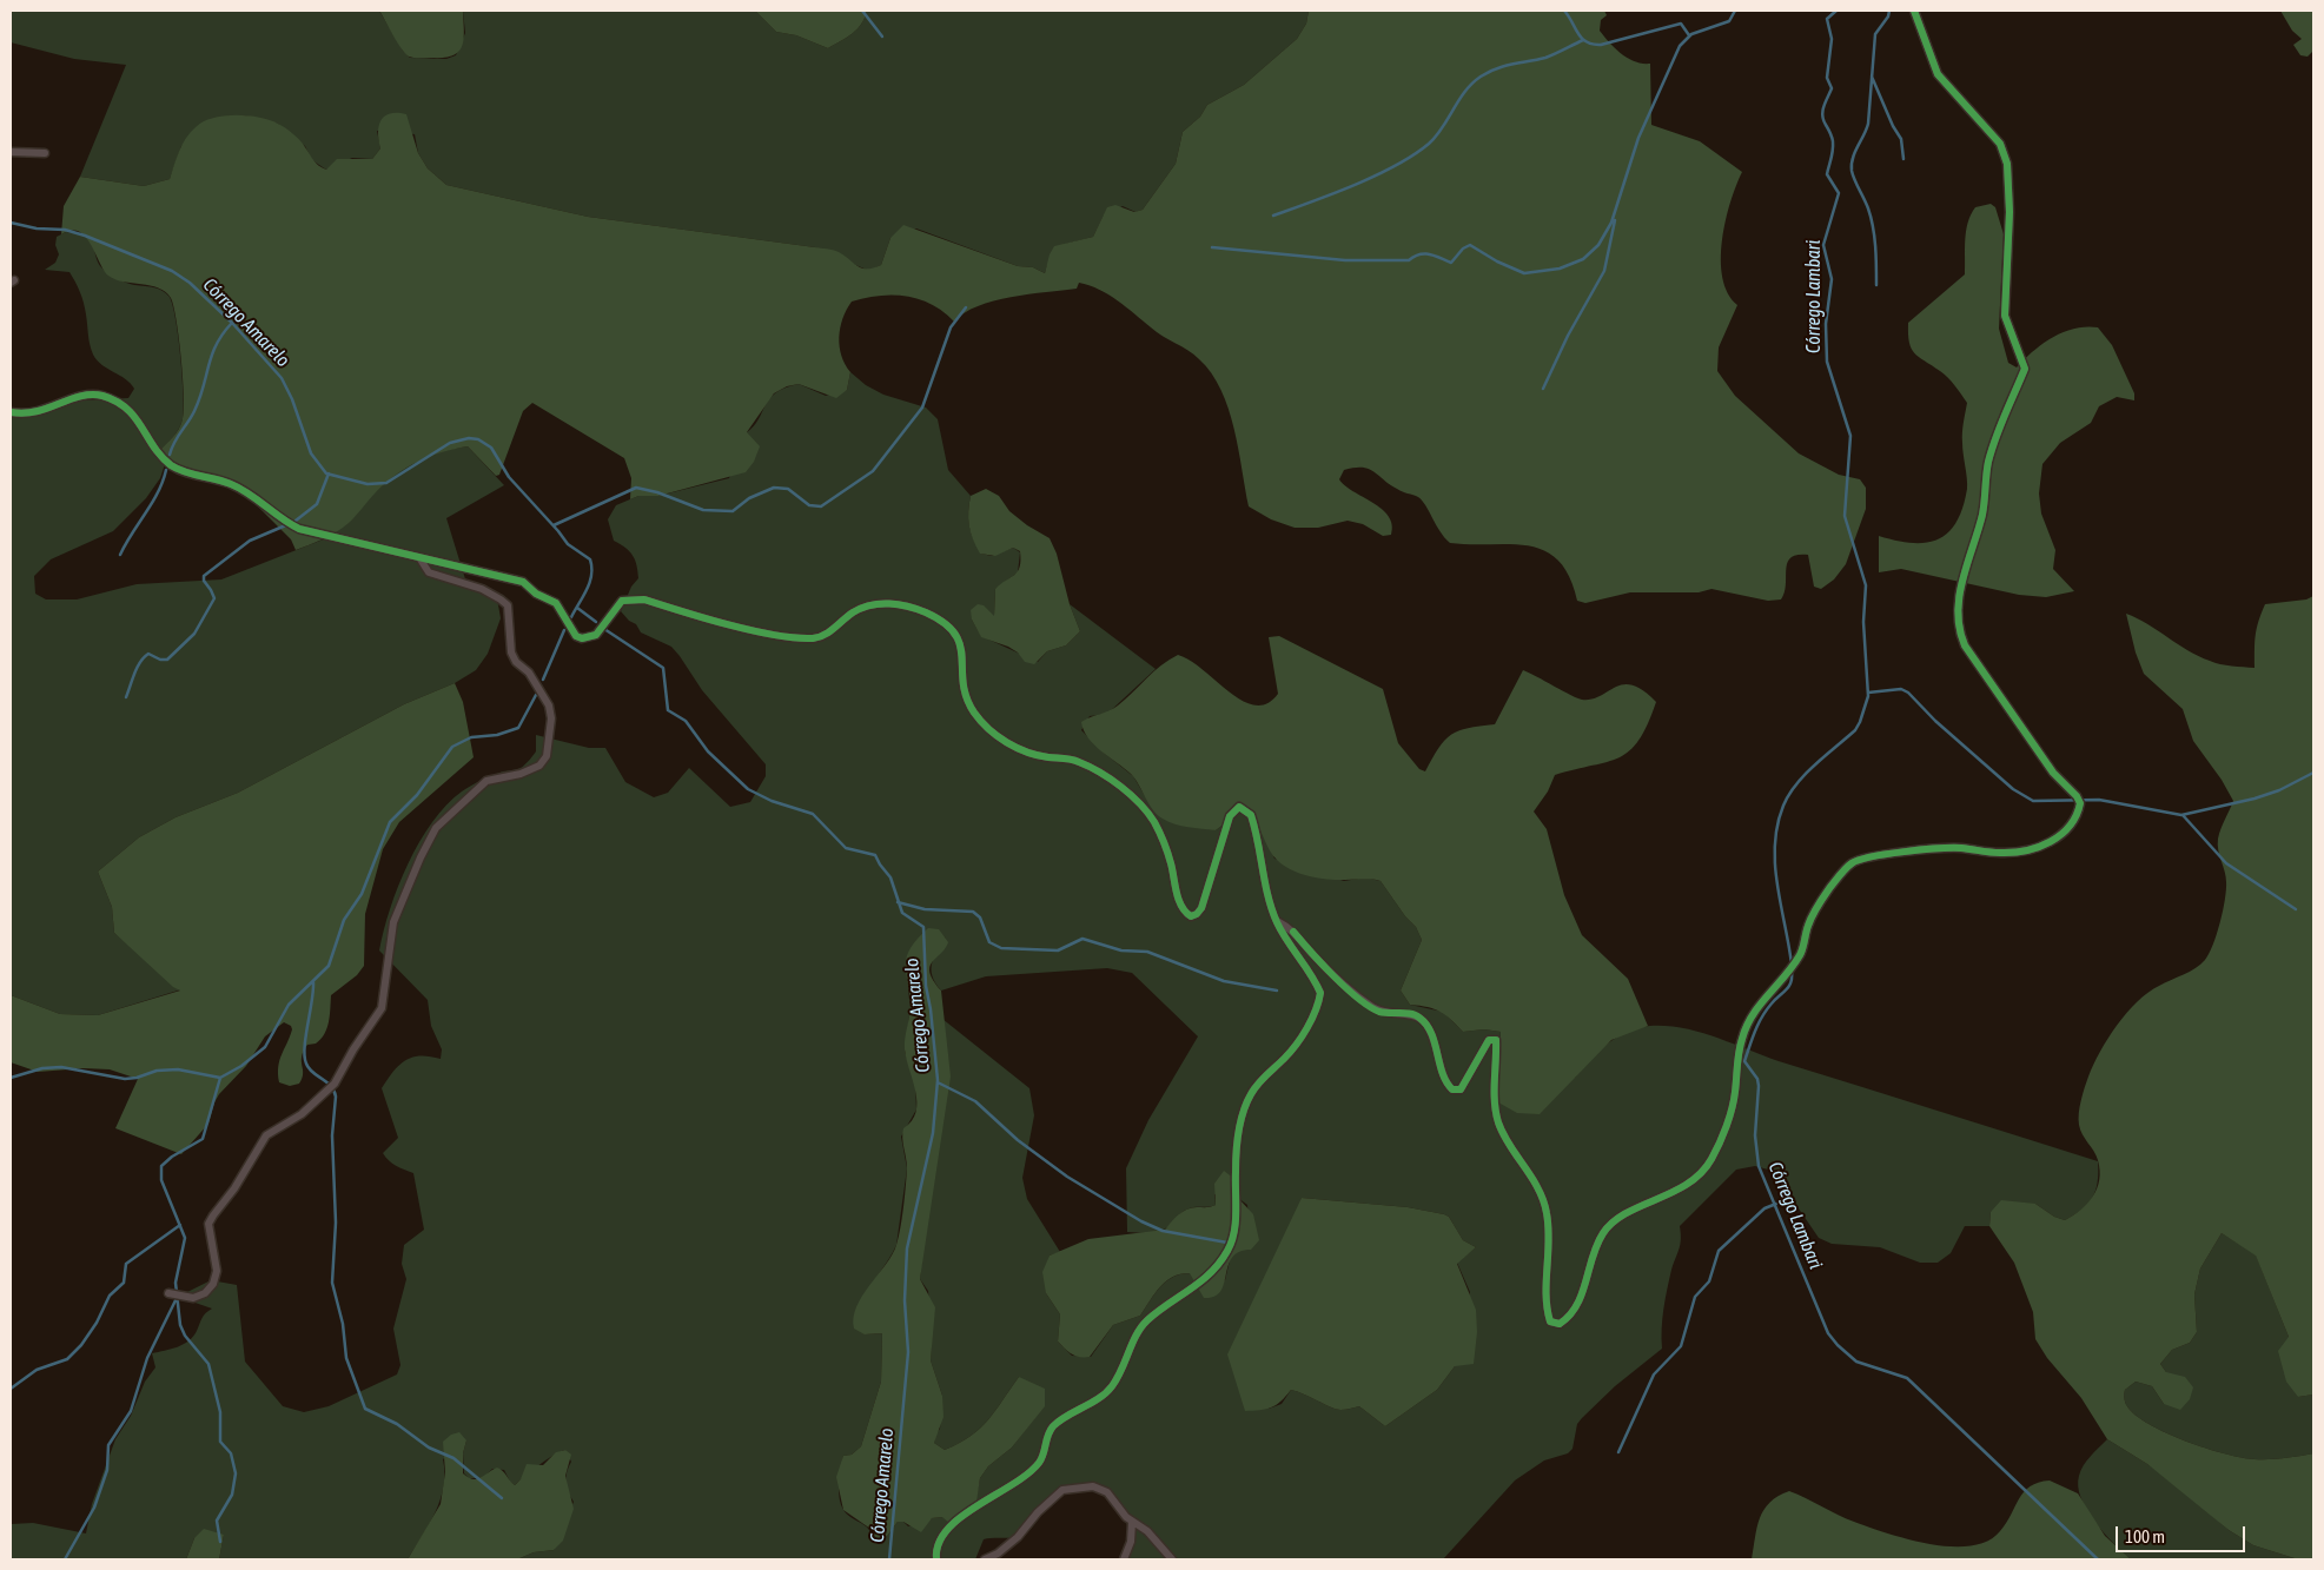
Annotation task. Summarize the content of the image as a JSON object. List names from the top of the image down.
{
  "water": ["Córrego Lambari", "Córrego Amarelo"],
  "scale_bar": "100 m"
}
